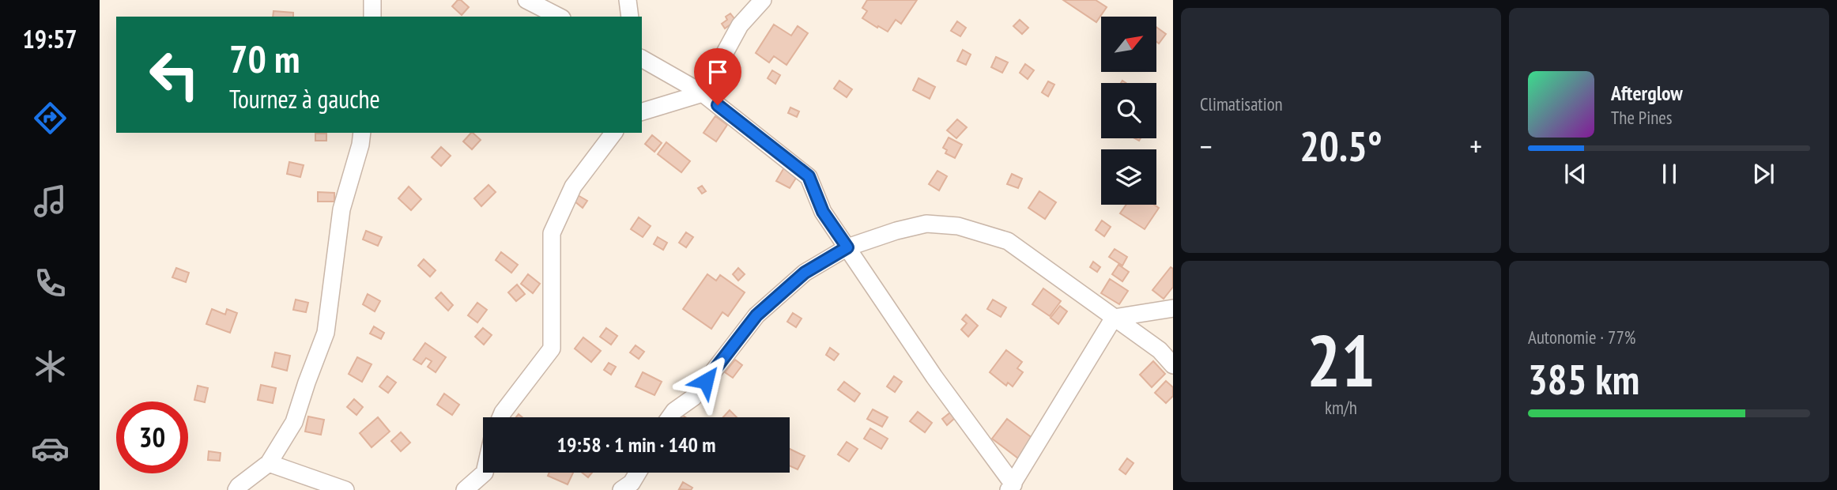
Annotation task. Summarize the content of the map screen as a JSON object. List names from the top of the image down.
{
  "north": "top right",
  "page": {
    "tabs": "19:57",
    "tile": [
      "Climatisation",
      ["21", "km/h"],
      ["Autonomie · 77%", "385 km"]
    ],
    "turn": ["70 m", "Tournez à gauche"],
    "song": ["Afterglow", "The Pines"],
    "heat": ["−", "20.5°", "+"],
    "limit": "30",
    "trip": "19:58 · 1 min · 140 m"
  }
}
